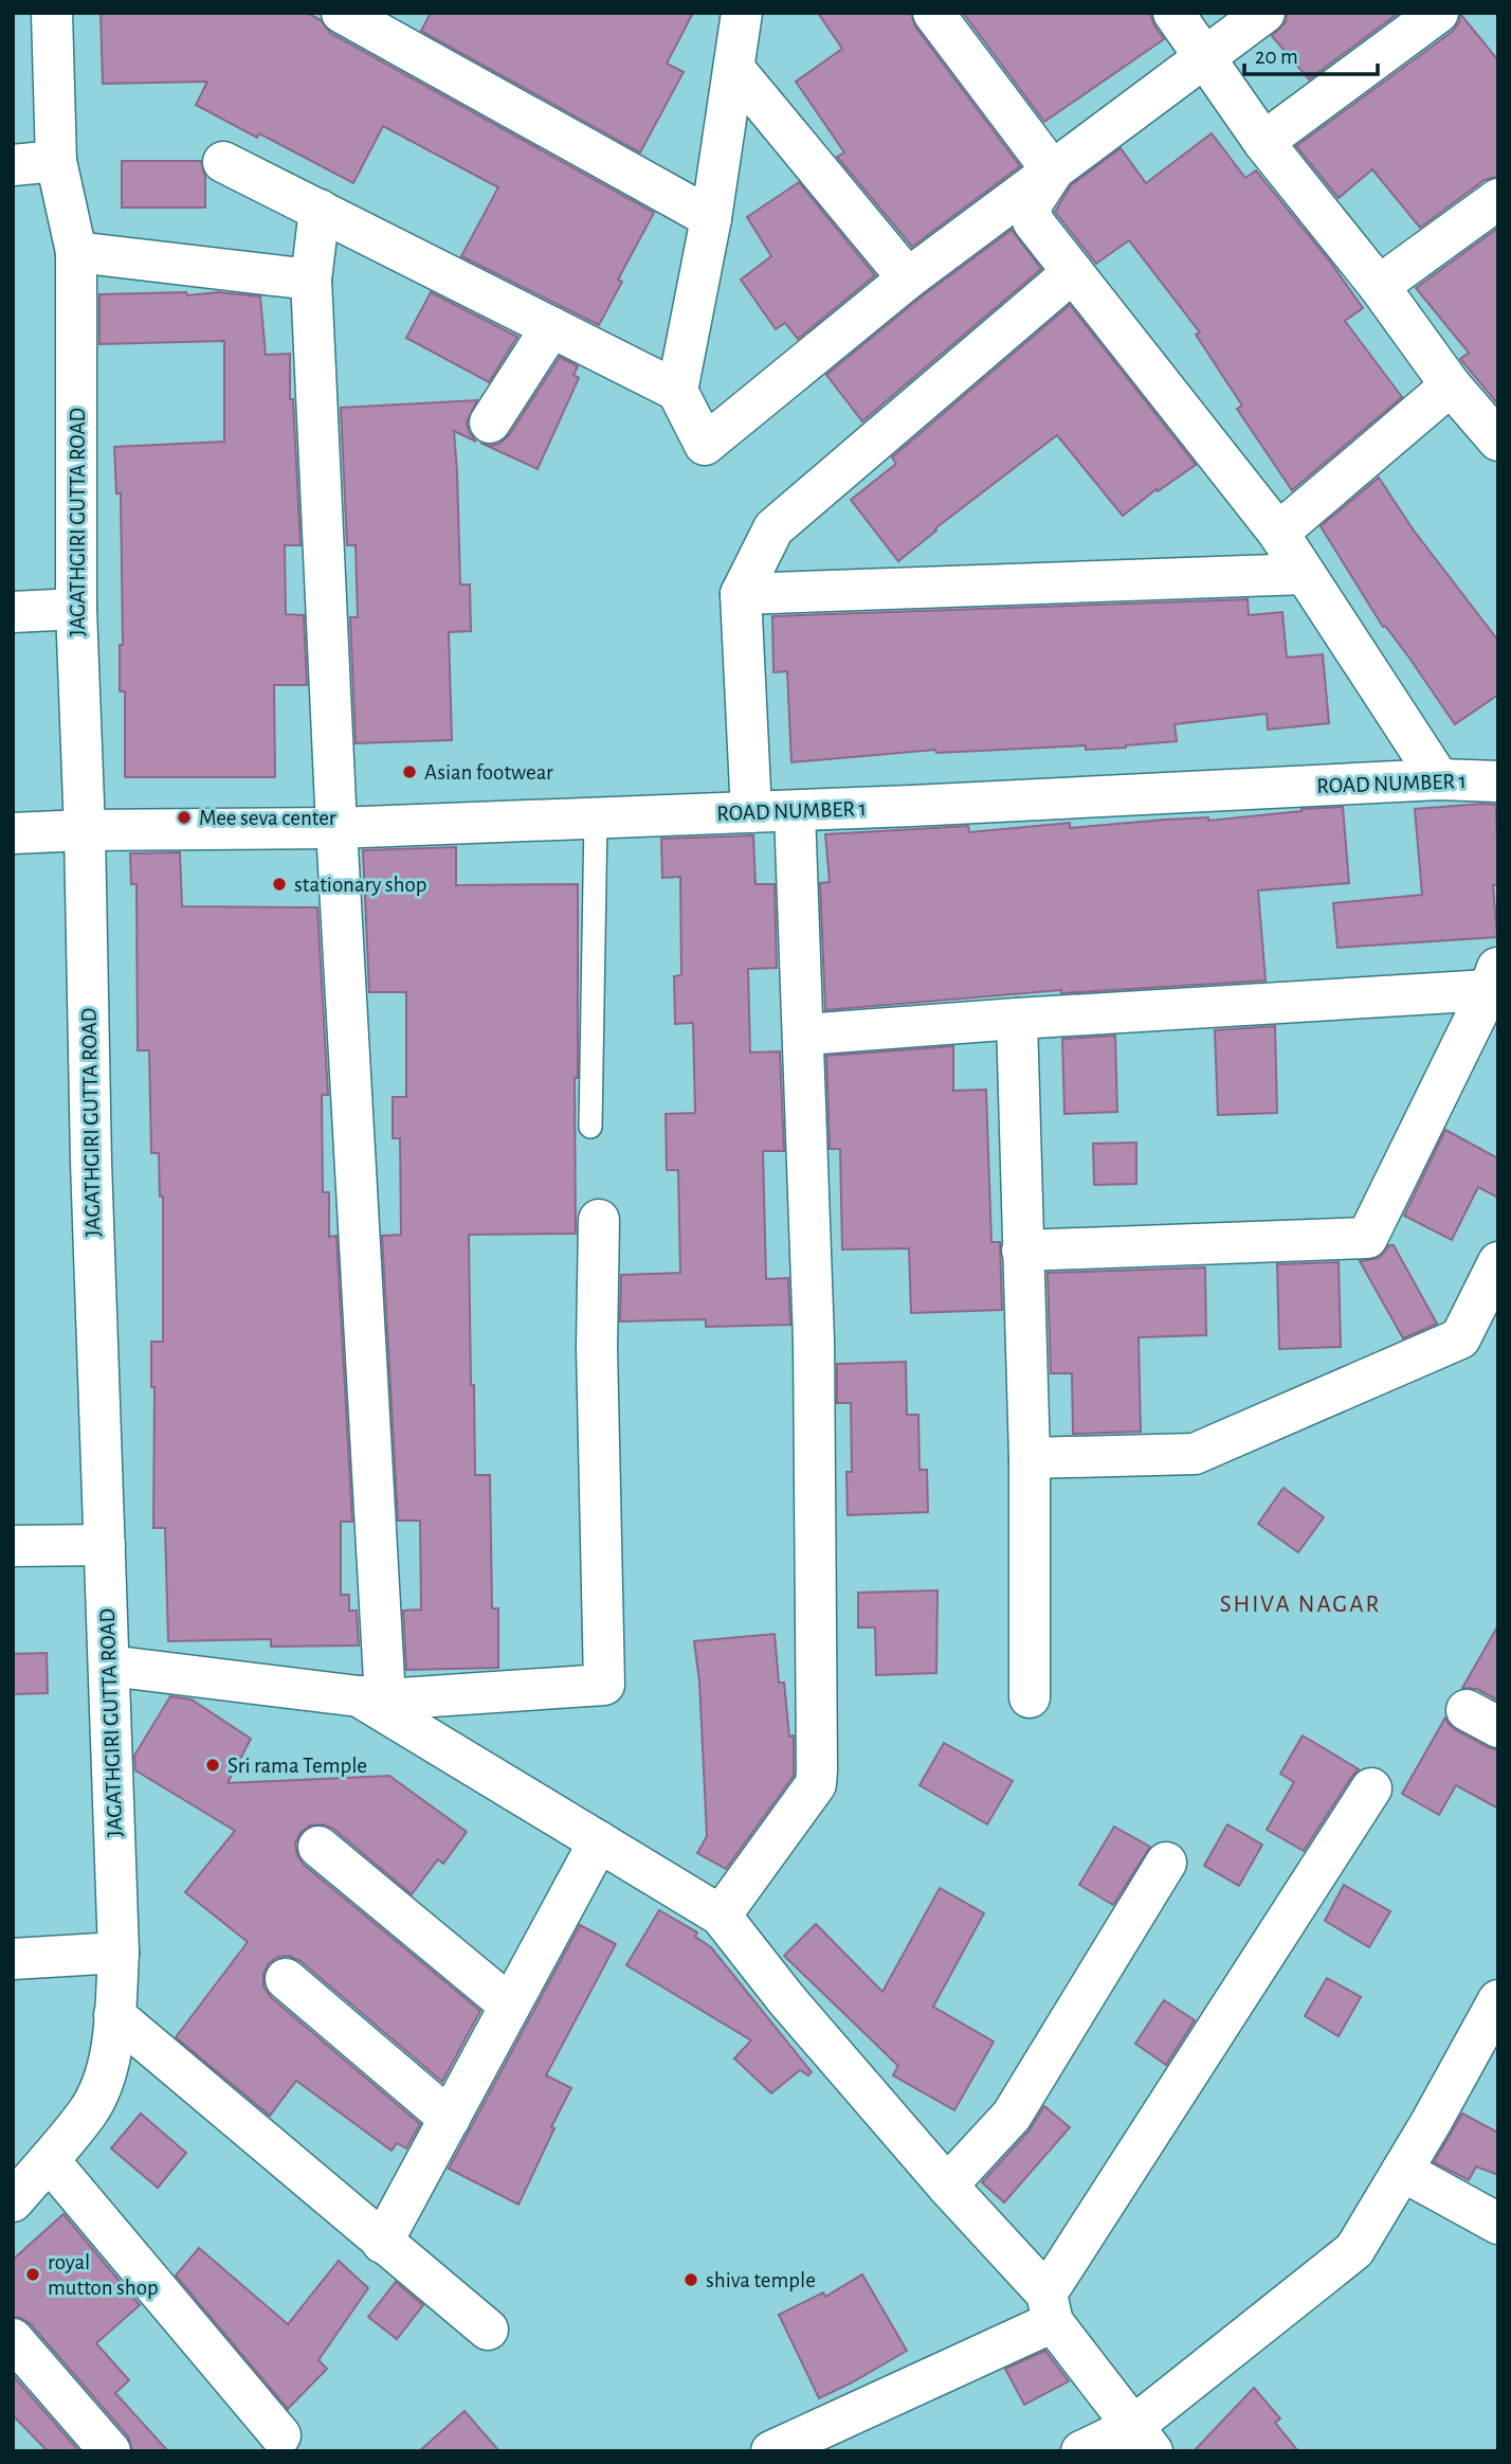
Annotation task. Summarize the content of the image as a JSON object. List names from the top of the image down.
{
  "streets": {
    "street": ["JAGATHGIRI GUTTA ROAD", "ROAD NUMBER 1"]
  },
  "crossings": [
    ["JAGATHGIRI GUTTA ROAD", "ROAD NUMBER 1"]
  ],
  "districts": ["SHIVA NAGAR"],
  "places": [
    "Asian footwear",
    "Mee seva center",
    "stationary shop",
    "Sri rama Temple",
    "royal mutton shop",
    "shiva temple"
  ],
  "scale_bar": "20 m"
}
